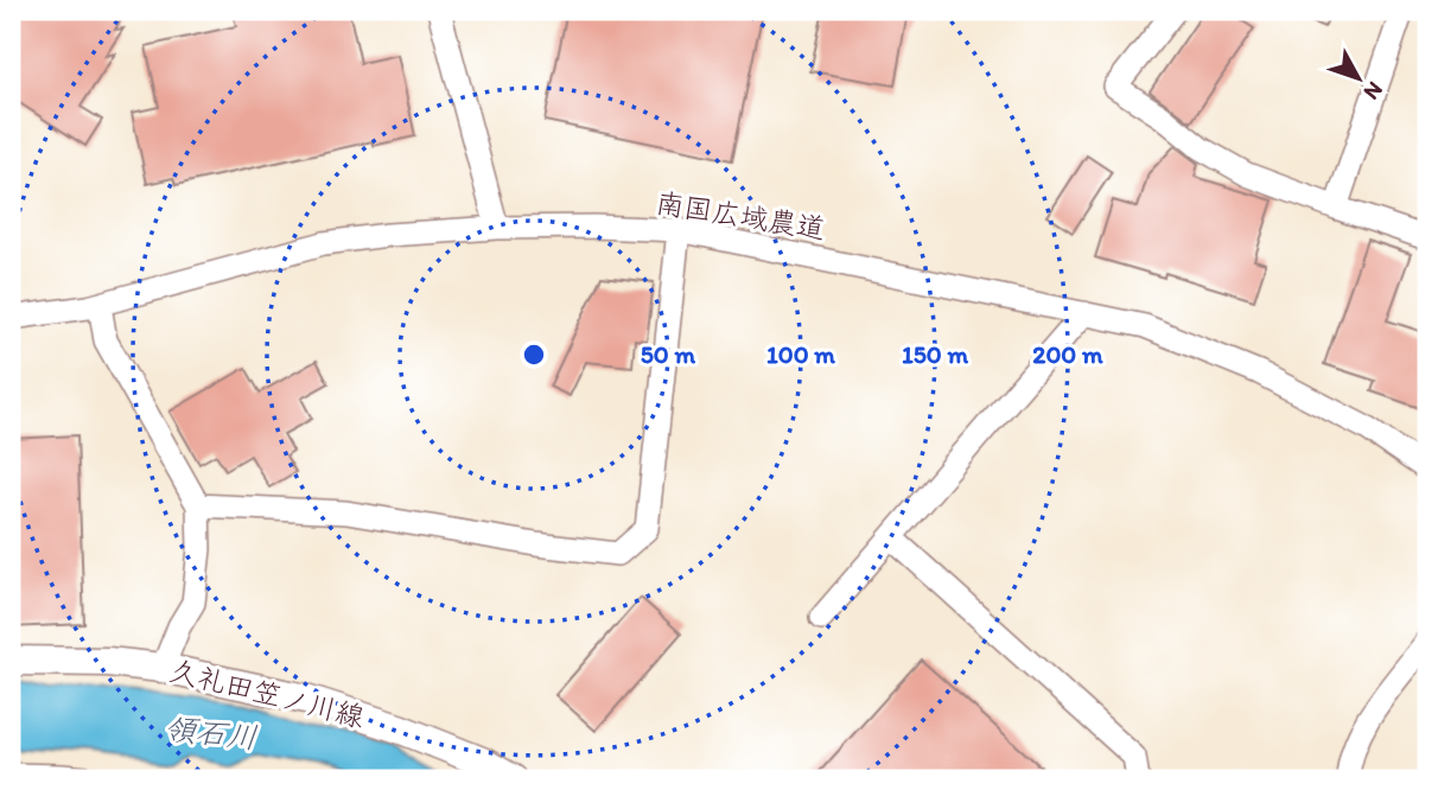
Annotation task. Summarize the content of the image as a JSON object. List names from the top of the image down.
{
  "streets": {
    "main road": ["久礼田笠ノ川線"],
    "street": ["南国広域農道"]
  },
  "water": ["領石川"],
  "north": "bottom right",
  "rings": [
    "50 m",
    "100 m",
    "150 m",
    "200 m"
  ]
}
